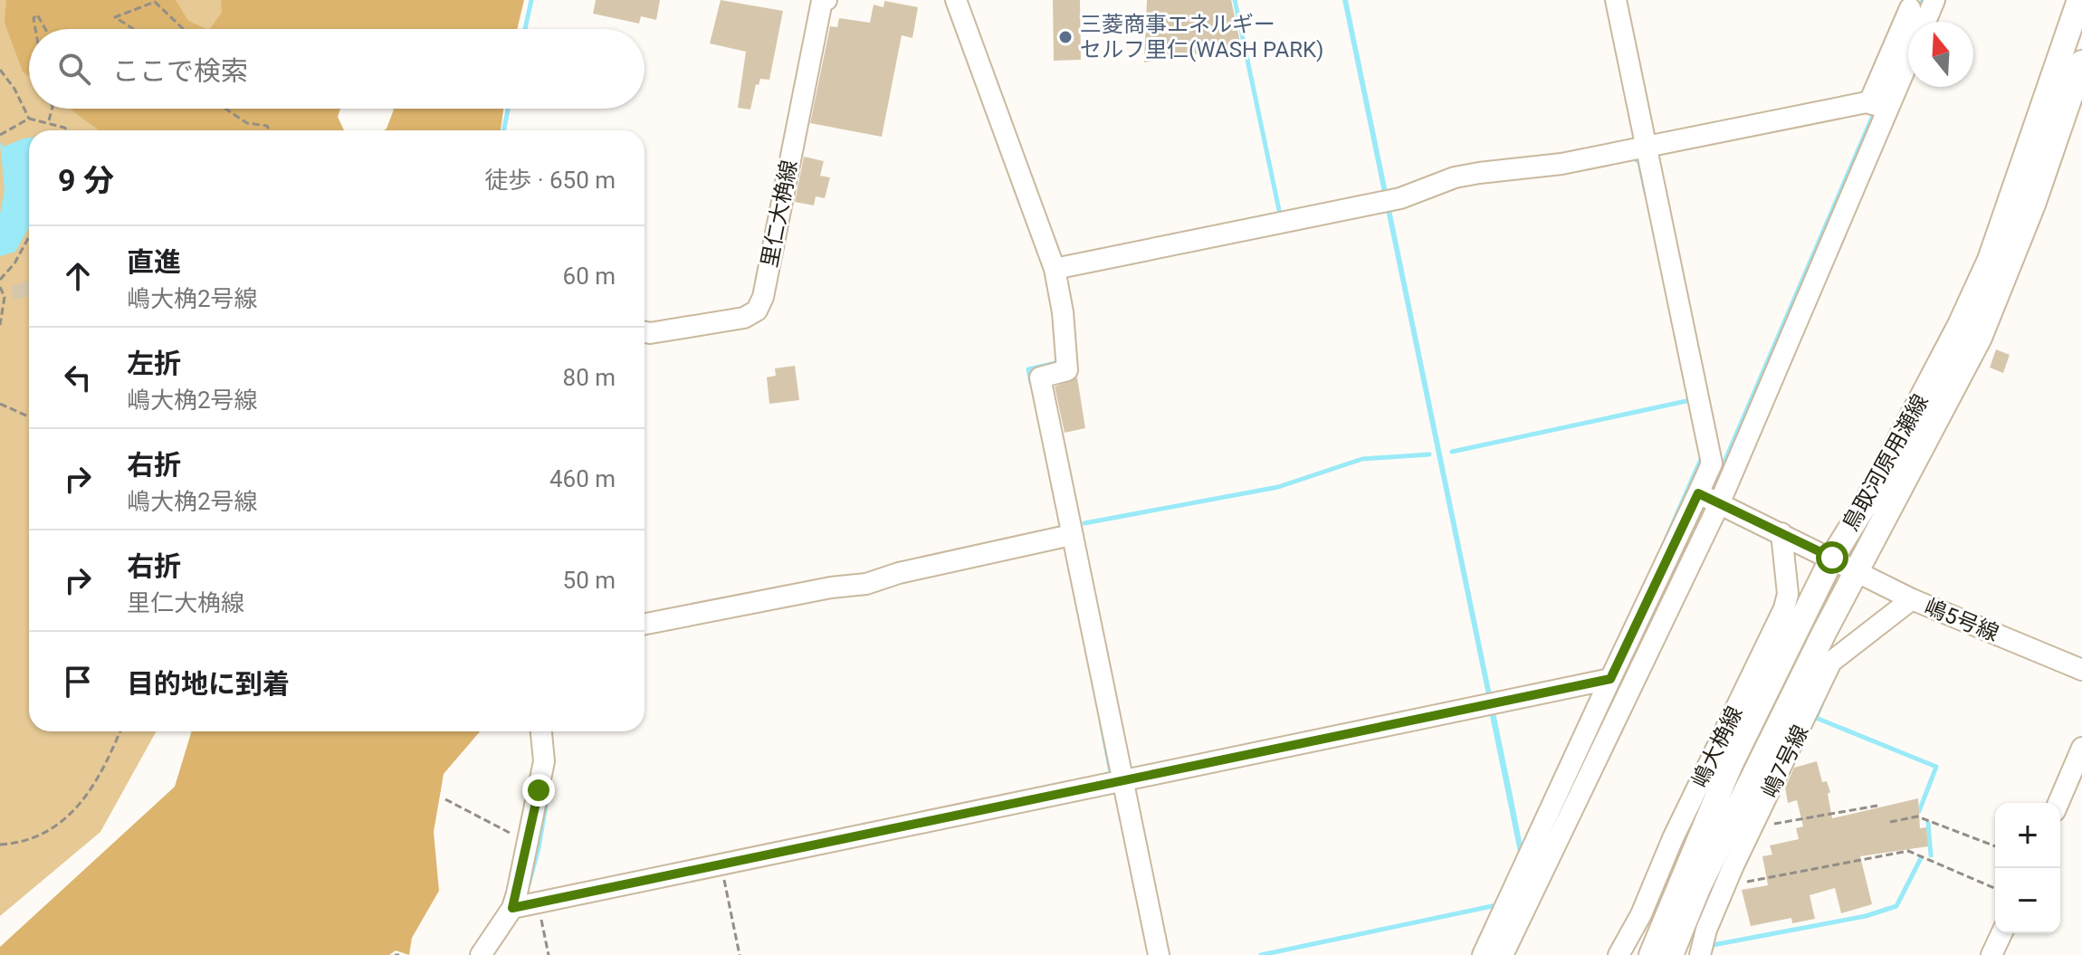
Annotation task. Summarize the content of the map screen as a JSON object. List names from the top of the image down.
{
  "streets": {
    "main road": ["鳥取河原用瀬線"],
    "street": [
      "里仁大桷線",
      "嶋5号線",
      "嶋大桷線",
      "嶋7号線"
    ]
  },
  "crossings": [
    ["鳥取河原用瀬線", "嶋5号線"],
    ["嶋5号線", "嶋大桷線"],
    ["嶋5号線", "嶋7号線"]
  ],
  "places": ["三菱商事エネルギー セルフ里仁(WASH PARK)"],
  "north": "top",
  "page": {
    "search": "ここで検索",
    "heading": ["9 分", "徒歩 · 650 m"],
    "list": [
      ["直進", "嶋大桷2号線", "60 m"],
      ["左折", "嶋大桷2号線", "80 m"],
      ["右折", "嶋大桷2号線", "460 m"],
      ["右折", "里仁大桷線", "50 m"],
      "目的地に到着"
    ],
    "map_buttons": ["+", "−"]
  }
}
